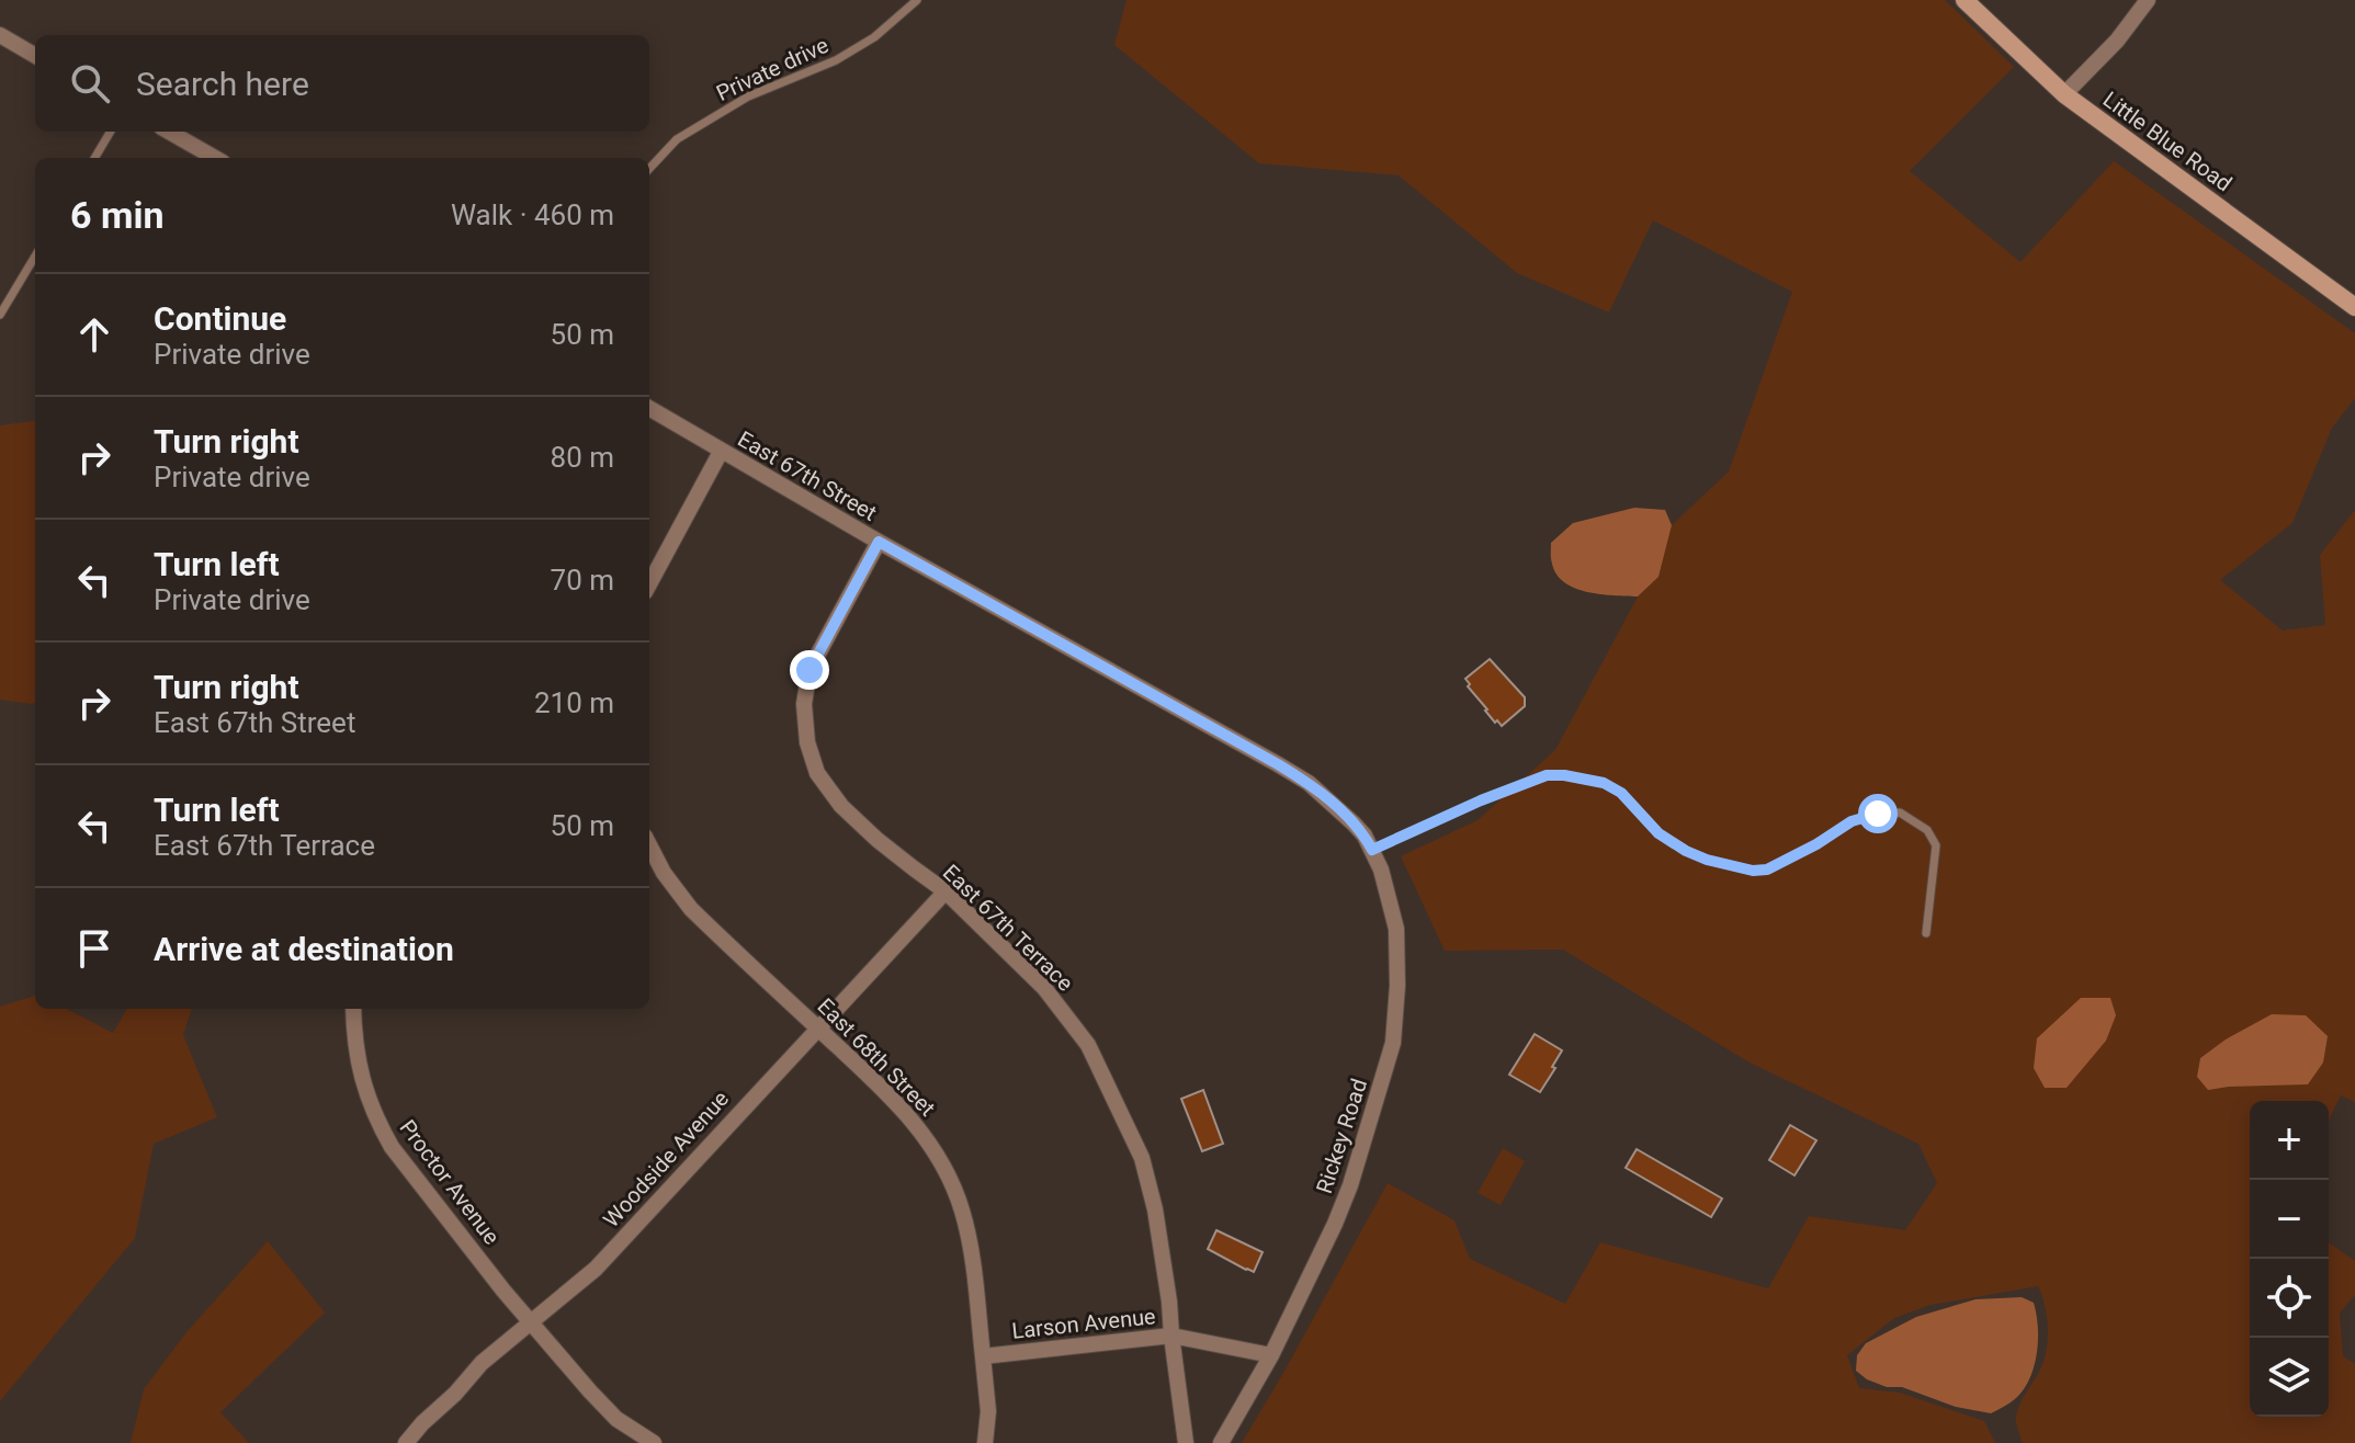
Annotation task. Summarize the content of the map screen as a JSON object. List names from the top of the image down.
{
  "streets": {
    "street": [
      "Little Blue Road",
      "East 67th Street",
      "East 67th Terrace",
      "East 68th Street",
      "Rickey Road",
      "Woodside Avenue",
      "Proctor Avenue",
      "Larson Avenue"
    ],
    "lane": ["Private drive"]
  },
  "crossings": [
    ["East 67th Street", "East 67th Terrace"],
    ["East 67th Street", "Rickey Road"],
    ["East 67th Terrace", "Woodside Avenue"],
    ["East 67th Terrace", "Larson Avenue"],
    ["East 68th Street", "Woodside Avenue"],
    ["East 68th Street", "Larson Avenue"],
    ["Woodside Avenue", "Proctor Avenue"]
  ],
  "page": {
    "search": "Search here",
    "heading": ["6 min", "Walk · 460 m"],
    "list": [
      ["Continue", "Private drive", "50 m"],
      ["Turn right", "Private drive", "80 m"],
      ["Turn left", "Private drive", "70 m"],
      ["Turn right", "East 67th Street", "210 m"],
      ["Turn left", "East 67th Terrace", "50 m"],
      "Arrive at destination"
    ],
    "map_buttons": ["+", "−"]
  }
}
